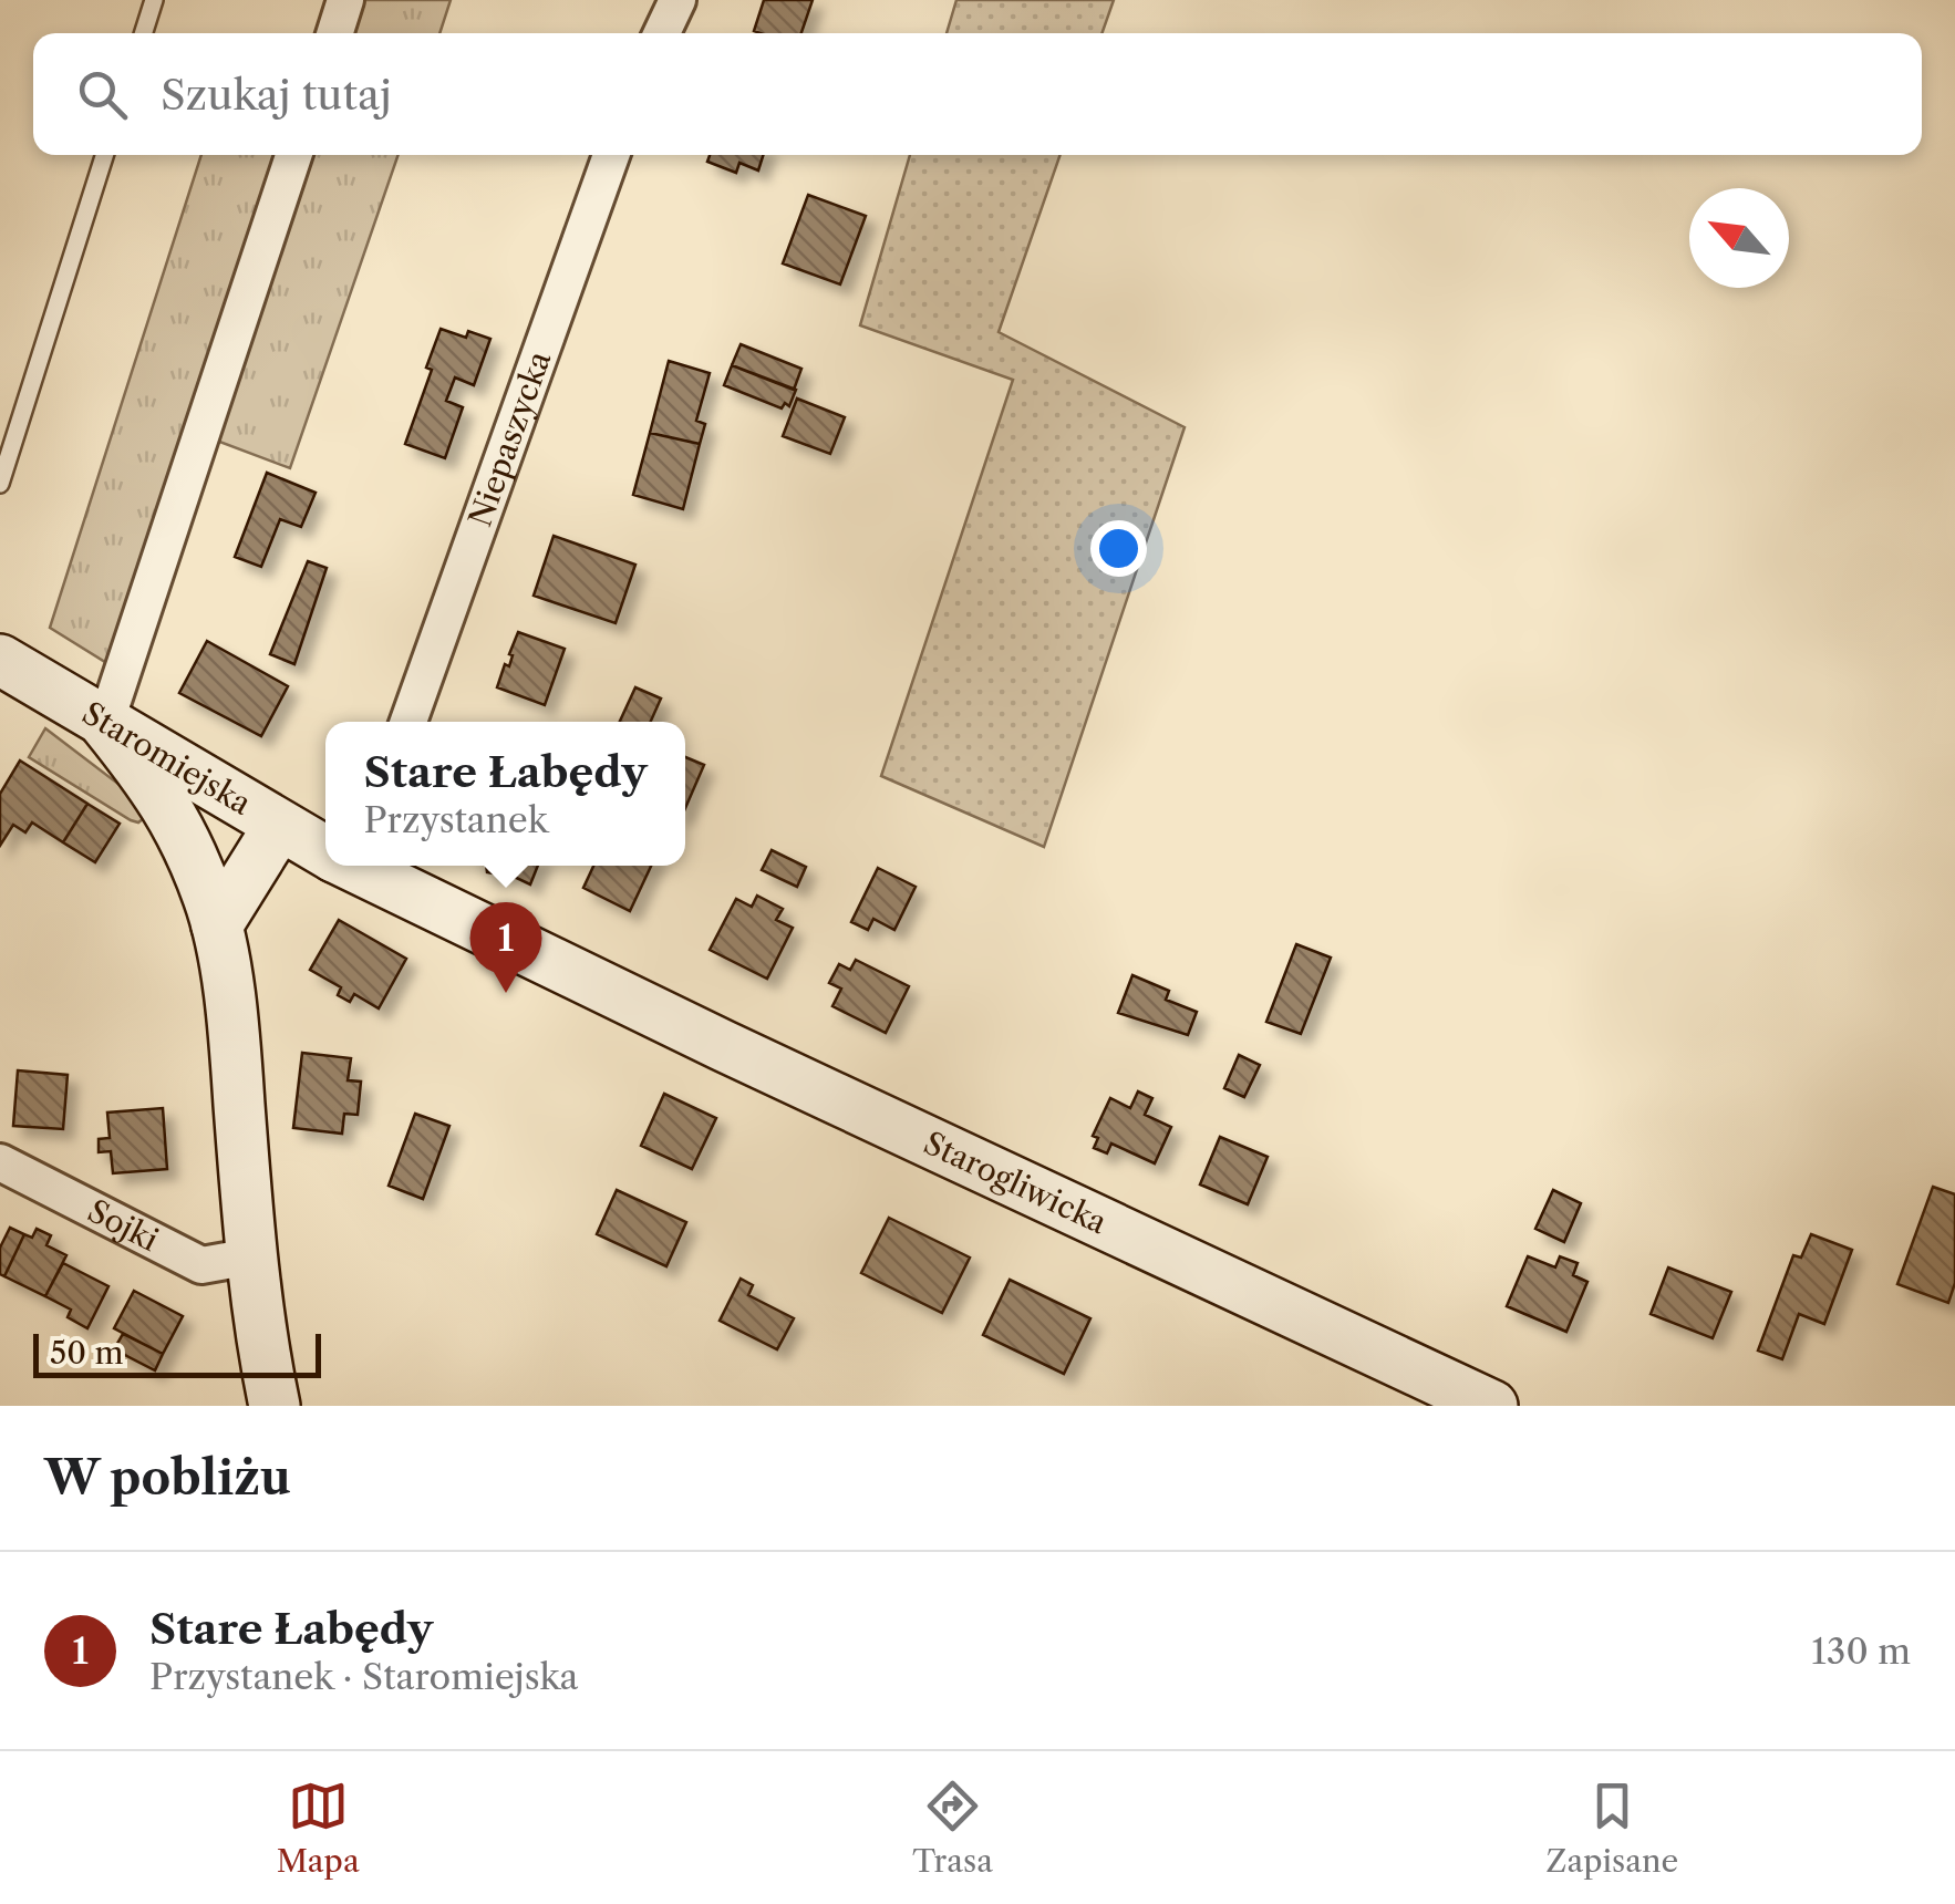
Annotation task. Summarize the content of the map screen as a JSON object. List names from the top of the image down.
{
  "streets": {
    "street": [
      "Niepaszycka",
      "Staromiejska",
      "Starogliwicka",
      "Sojki"
    ]
  },
  "crossings": [
    ["Staromiejska", "Starogliwicka"]
  ],
  "scale_bar": "50 m",
  "north": "top left",
  "page": {
    "search": "Szukaj tutaj",
    "popup": ["Stare Łabędy", "Przystanek"],
    "pins": "1",
    "scale": "50 m",
    "heading": "W pobliżu",
    "list": [
      {
        "mark": "1",
        "name": "Stare Łabędy",
        "note": "Przystanek · Staromiejska",
        "value": "130 m"
      }
    ],
    "nav": ["Mapa", "Trasa", "Zapisane"]
  }
}
